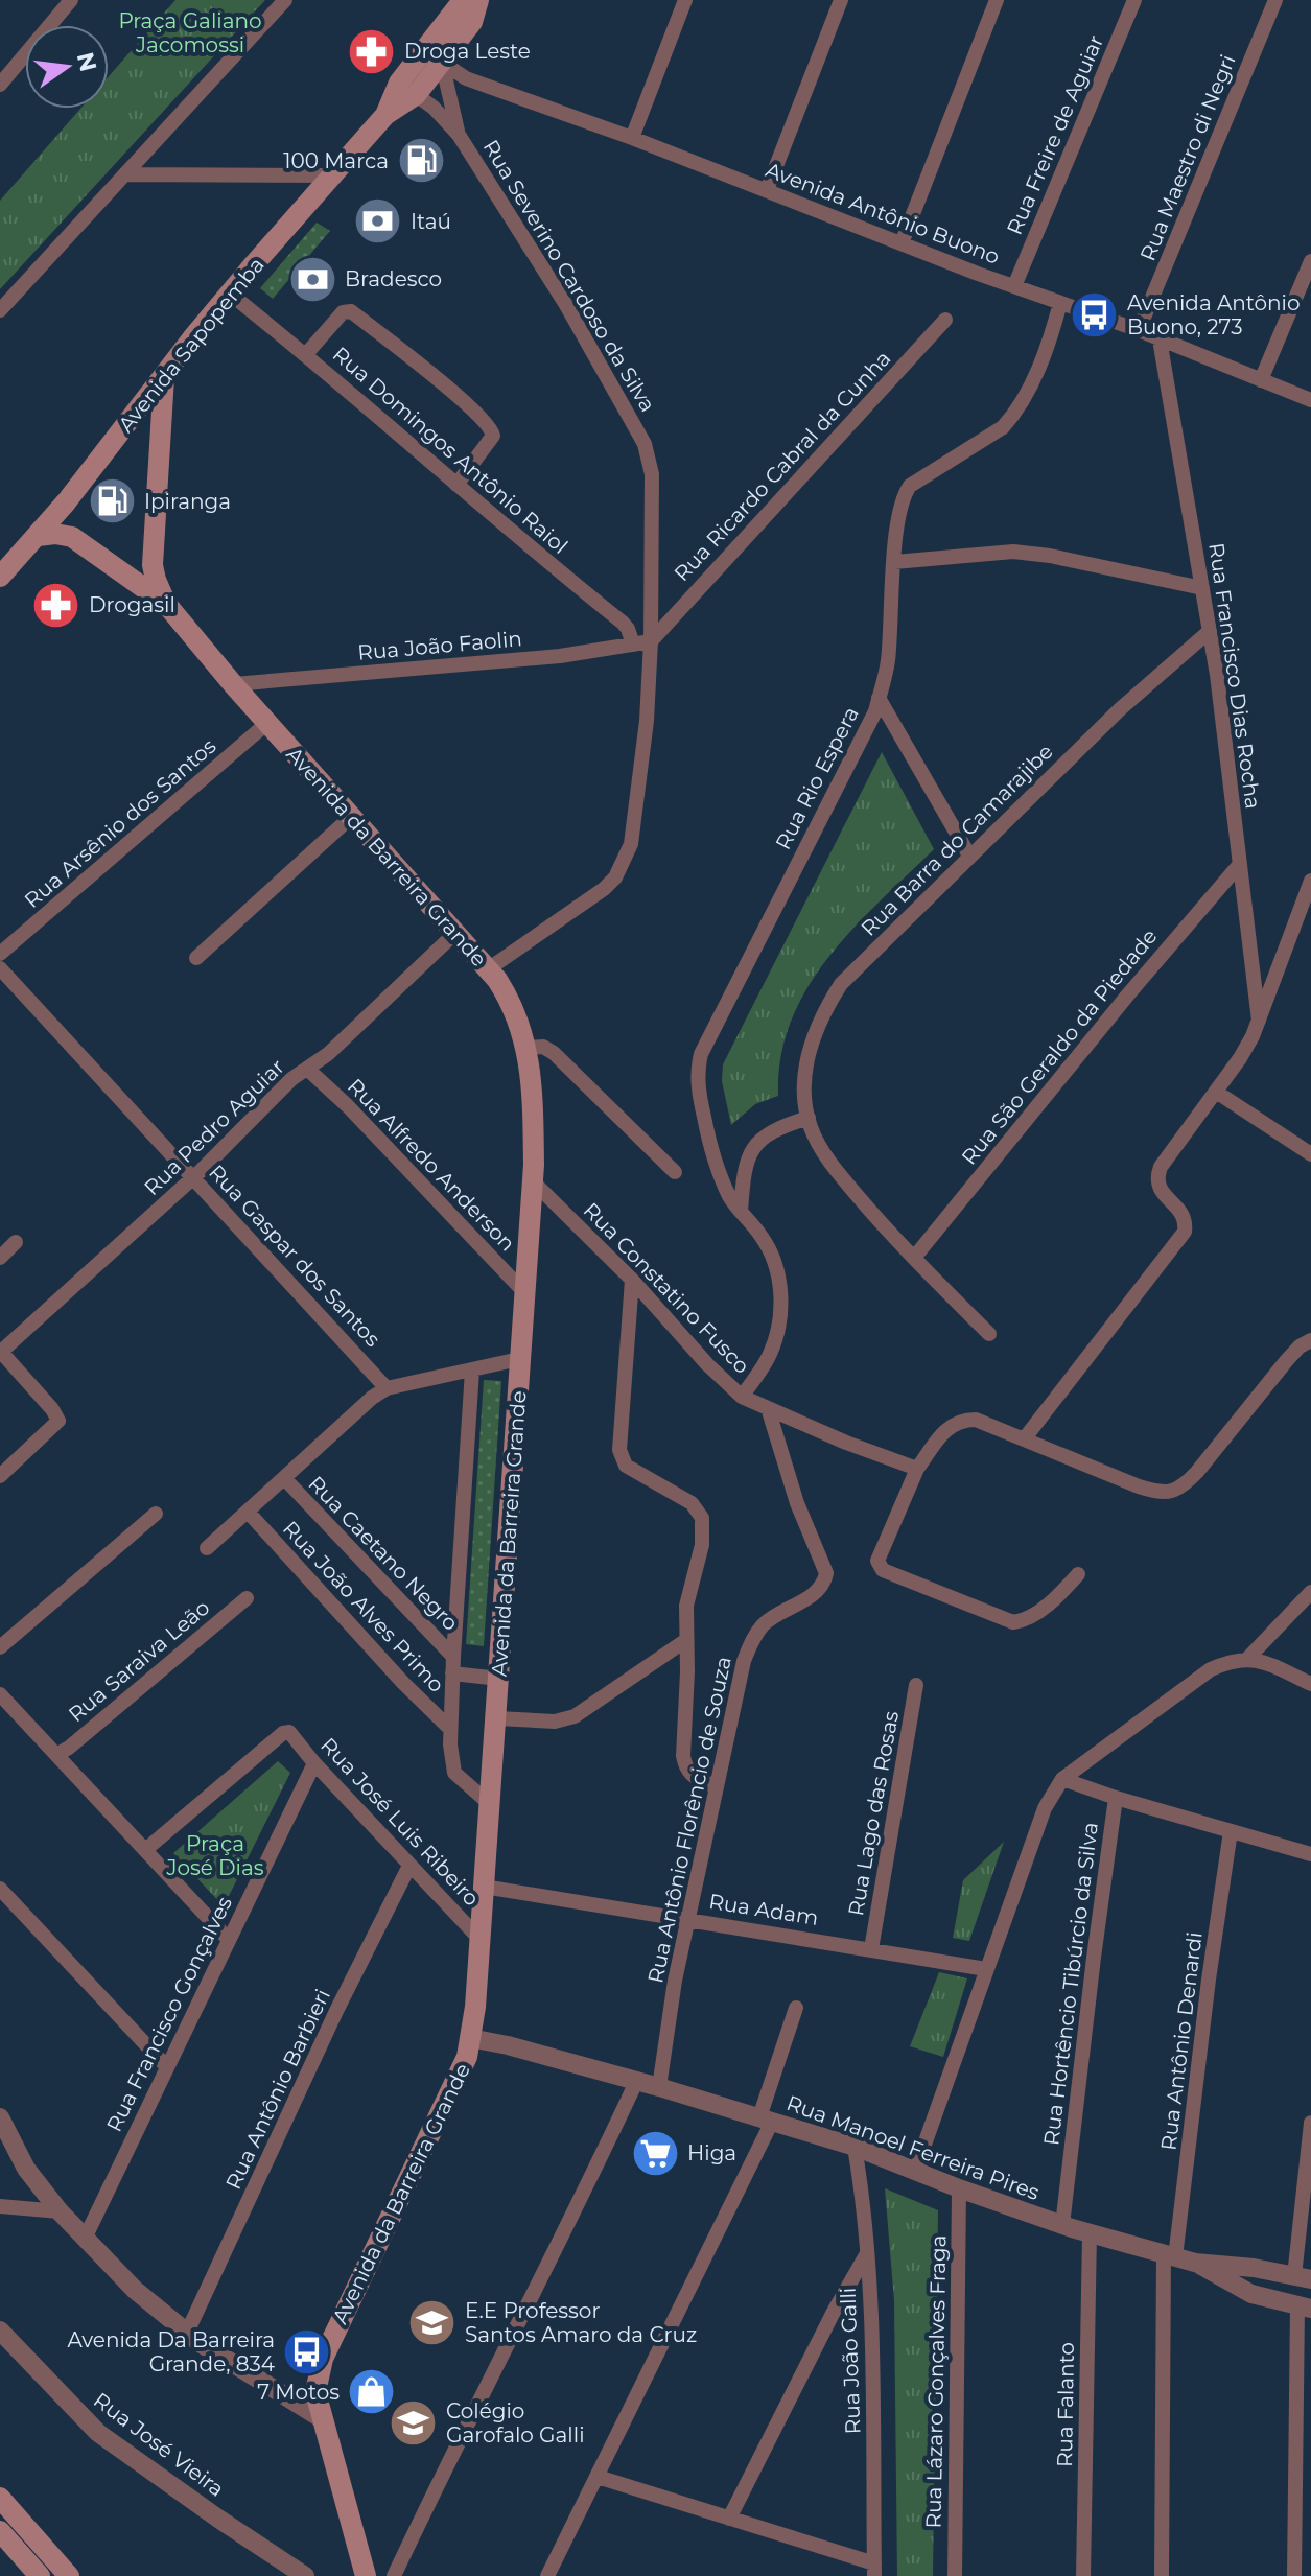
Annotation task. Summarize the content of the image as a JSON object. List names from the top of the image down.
{
  "streets": {
    "main road": ["Avenida Sapopemba", "Avenida da Barreira Grande"],
    "street": [
      "Rua Freire de Aguiar",
      "Rua Maestro di Negri",
      "Avenida Antônio Buono",
      "Rua Severino Cardoso da Silva",
      "Rua Domingos Antônio Raiol",
      "Rua Ricardo Cabral da Cunha",
      "Rua João Faolin",
      "Rua Francisco Dias Rocha",
      "Rua Rio Espera",
      "Rua Arsênio dos Santos",
      "Rua Barra do Camarajibe",
      "Rua São Geraldo da Piedade",
      "Rua Pedro Aguiar",
      "Rua Alfredo Anderson",
      "Rua Gaspar dos Santos",
      "Rua Constatino Fusco",
      "Rua Caetano Negro",
      "Rua João Alves Primo",
      "Rua Saraiva Leão",
      "Rua Lago das Rosas",
      "Rua Antônio Florêncio de Souza",
      "Rua José Luis Ribeiro",
      "Rua Adam",
      "Rua Hortêncio Tibúrcio da Silva",
      "Rua Francisco Gonçalves",
      "Rua Antônio Denardi",
      "Rua Antônio Barbieri",
      "Rua Manoel Ferreira Pires",
      "Rua João Galli",
      "Rua Lázaro Gonçalves Fraga",
      "Rua Falanto",
      "Rua José Vieira"
    ]
  },
  "crossings": [
    ["Rua Freire de Aguiar", "Avenida Antônio Buono"],
    ["Rua Maestro di Negri", "Avenida Antônio Buono"],
    ["Avenida Antônio Buono", "Rua Severino Cardoso da Silva"],
    ["Avenida Antônio Buono", "Avenida Sapopemba"],
    ["Avenida Antônio Buono", "Rua Francisco Dias Rocha"],
    ["Avenida Antônio Buono", "Rua Rio Espera"],
    ["Rua Severino Cardoso da Silva", "Avenida Sapopemba"],
    ["Rua Severino Cardoso da Silva", "Rua Ricardo Cabral da Cunha"],
    ["Rua Severino Cardoso da Silva", "Rua João Faolin"],
    ["Rua Severino Cardoso da Silva", "Avenida da Barreira Grande"],
    ["Avenida Sapopemba", "Rua Domingos Antônio Raiol"],
    ["Avenida Sapopemba", "Avenida da Barreira Grande"],
    ["Rua Domingos Antônio Raiol", "Rua João Faolin"],
    ["Rua Ricardo Cabral da Cunha", "Rua João Faolin"],
    ["Rua João Faolin", "Avenida da Barreira Grande"],
    ["Rua Francisco Dias Rocha", "Rua Barra do Camarajibe"],
    ["Rua Francisco Dias Rocha", "Rua São Geraldo da Piedade"],
    ["Rua Rio Espera", "Rua Constatino Fusco"],
    ["Rua Arsênio dos Santos", "Avenida da Barreira Grande"],
    ["Rua Barra do Camarajibe", "Rua São Geraldo da Piedade"],
    ["Avenida da Barreira Grande", "Rua Pedro Aguiar"],
    ["Avenida da Barreira Grande", "Rua Alfredo Anderson"],
    ["Avenida da Barreira Grande", "Rua Constatino Fusco"],
    ["Avenida da Barreira Grande", "Rua José Luis Ribeiro"],
    ["Avenida da Barreira Grande", "Rua Adam"],
    ["Avenida da Barreira Grande", "Rua Manoel Ferreira Pires"],
    ["Rua Pedro Aguiar", "Rua Alfredo Anderson"],
    ["Rua Pedro Aguiar", "Rua Gaspar dos Santos"],
    ["Rua Constatino Fusco", "Rua Antônio Florêncio de Souza"],
    ["Rua Lago das Rosas", "Rua Adam"],
    ["Rua Antônio Florêncio de Souza", "Rua Adam"],
    ["Rua Antônio Florêncio de Souza", "Rua Manoel Ferreira Pires"],
    ["Rua José Luis Ribeiro", "Rua Francisco Gonçalves"],
    ["Rua José Luis Ribeiro", "Rua Antônio Barbieri"],
    ["Rua Hortêncio Tibúrcio da Silva", "Rua Manoel Ferreira Pires"],
    ["Rua Antônio Denardi", "Rua Manoel Ferreira Pires"],
    ["Rua Manoel Ferreira Pires", "Rua João Galli"],
    ["Rua Manoel Ferreira Pires", "Rua Lázaro Gonçalves Fraga"],
    ["Rua Manoel Ferreira Pires", "Rua Falanto"]
  ],
  "parks": ["Praça Galiano Jacomossi", "Praça José Dias"],
  "places": {
    "pharmacy": ["Droga Leste", "Drogasil"],
    "fuel station": ["100 Marca", "Ipiranga"],
    "bank": ["Itaú", "Bradesco"],
    "bus stop": ["Avenida Antônio Buono, 273", "Avenida Da Barreira Grande, 834"],
    "supermarket": ["Higa"],
    "school or university": ["E.E Professor Santos Amaro da Cruz", "Colégio Garofalo Galli"],
    "shop": ["7 Motos"]
  },
  "north": "right"
}
